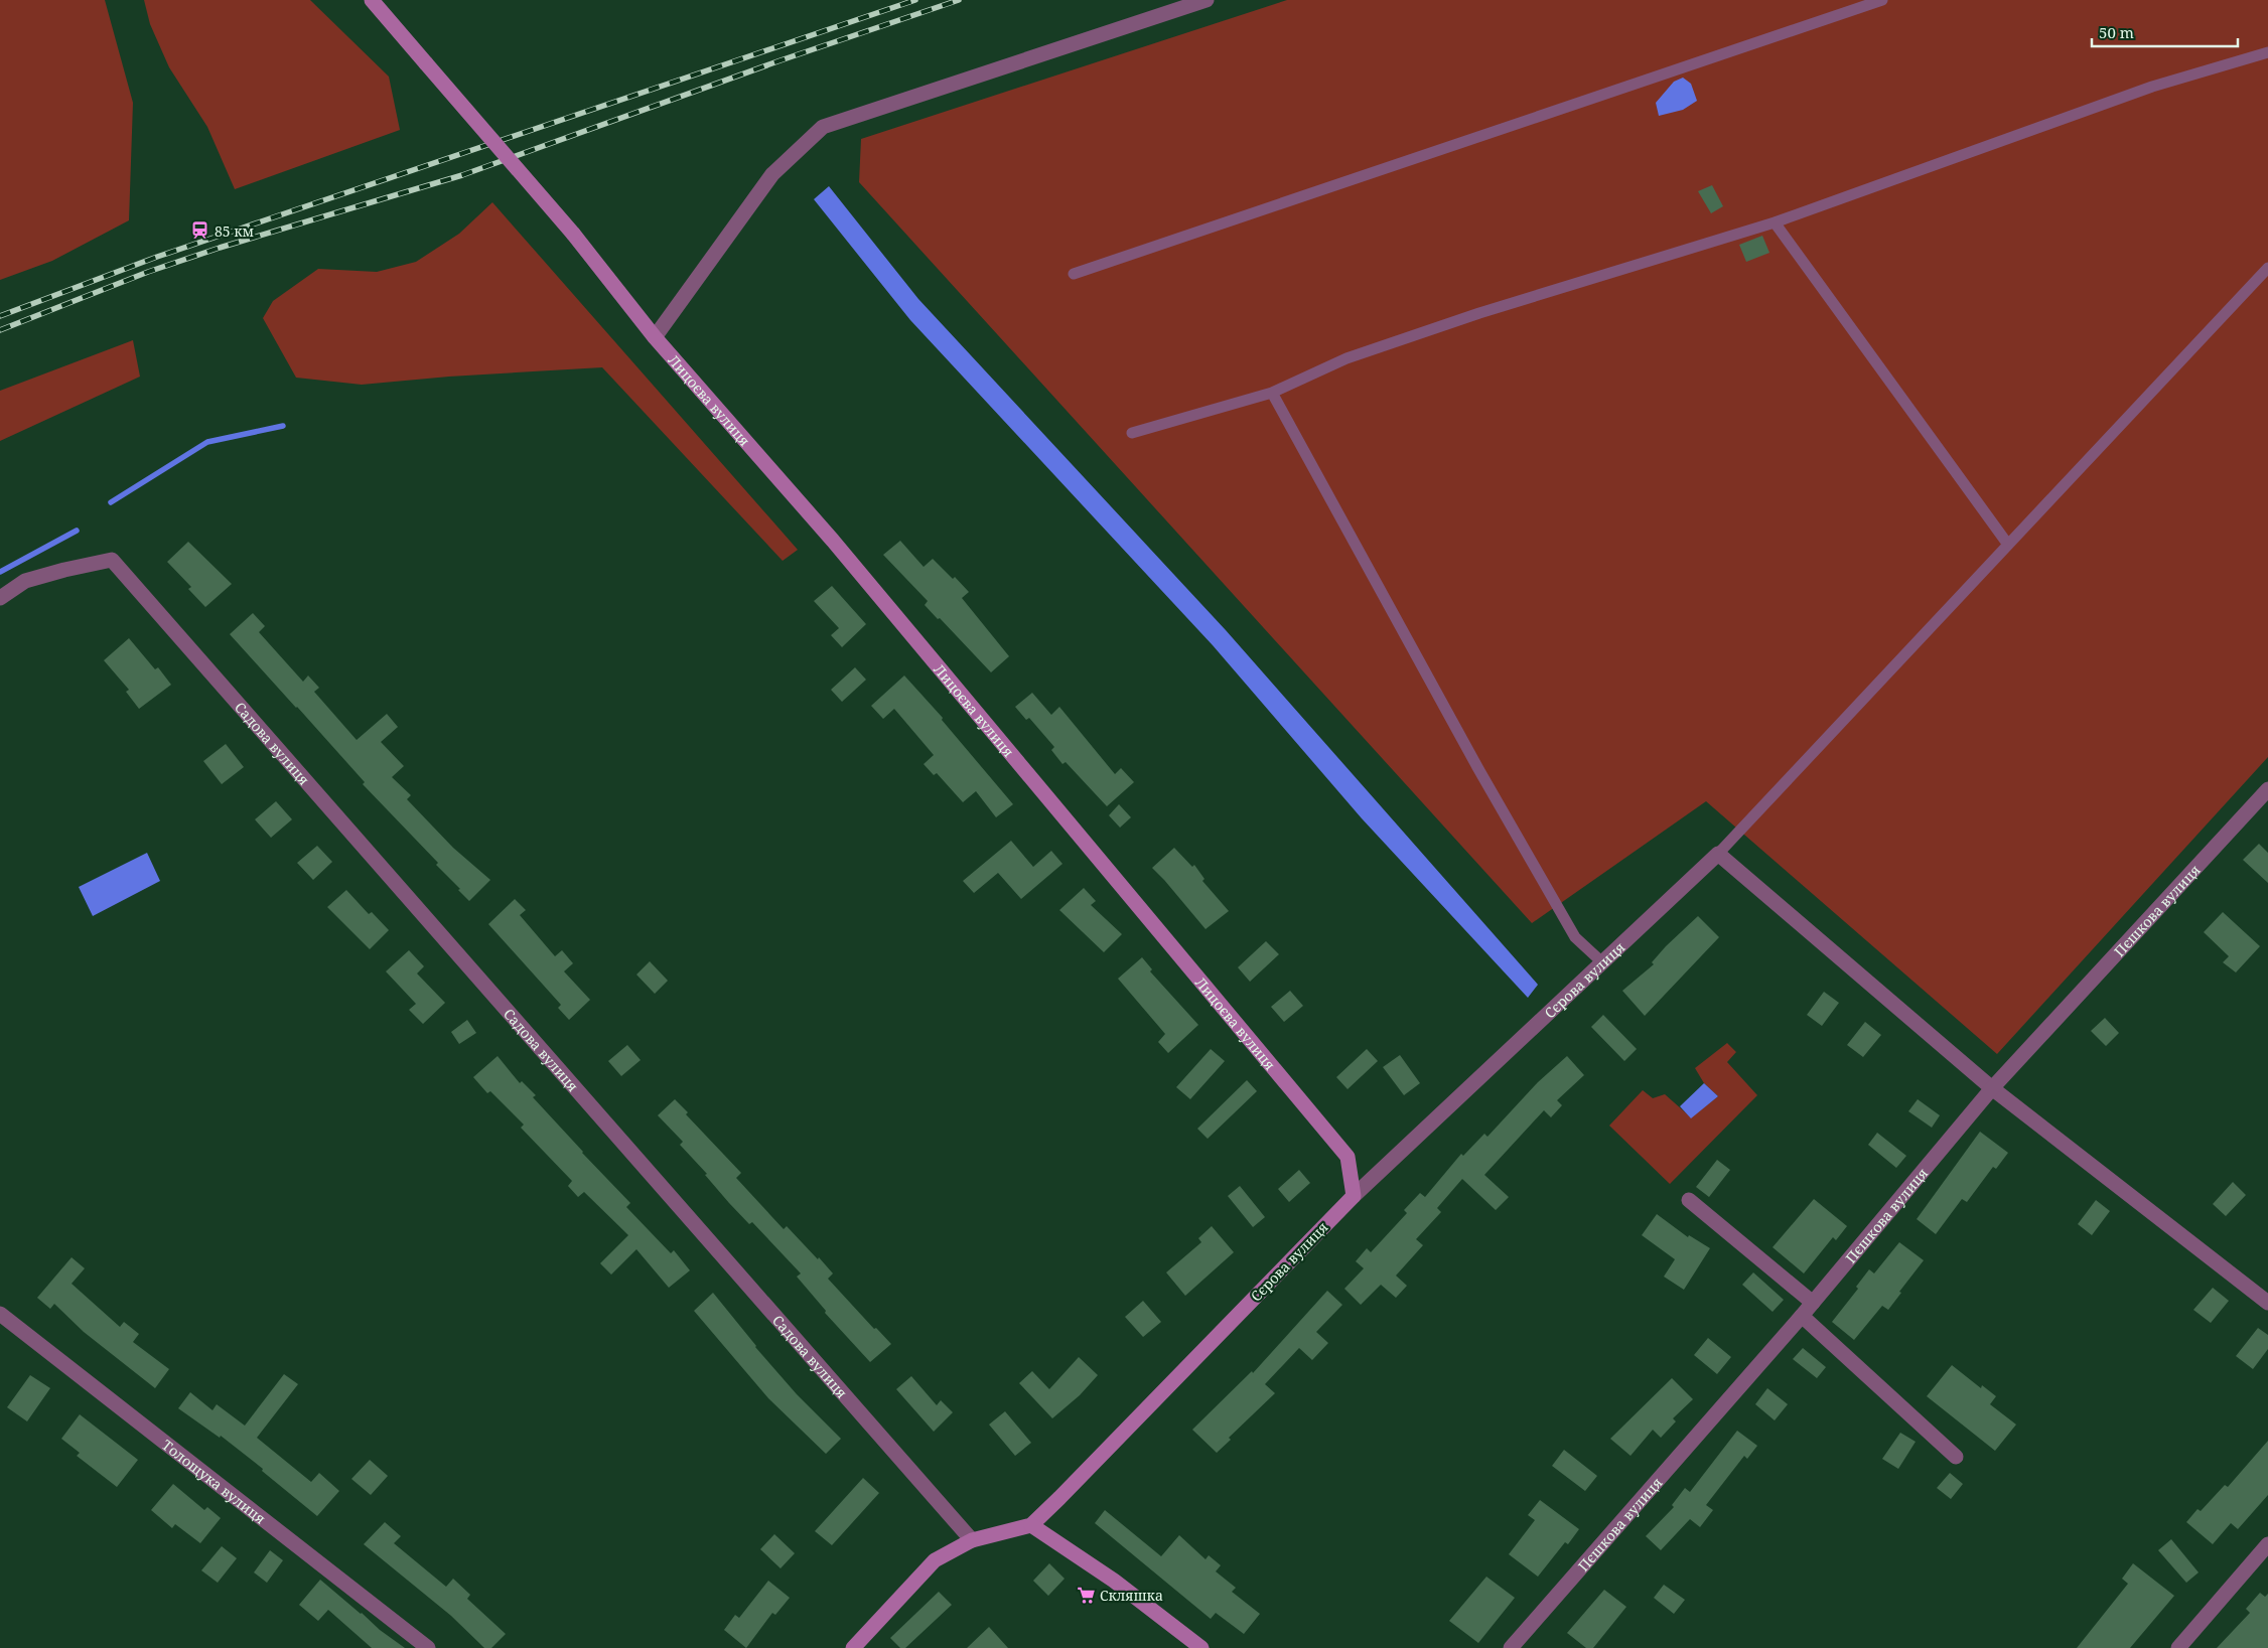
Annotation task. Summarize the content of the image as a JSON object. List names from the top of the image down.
{
  "streets": {
    "street": [
      "Лицоєва вулиця",
      "Садова вулиця",
      "Пєшкова вулиця",
      "Сєрова вулиця",
      "Толощука вулиця"
    ]
  },
  "crossings": [
    ["Лицоєва вулиця", "Сєрова вулиця"],
    ["Садова вулиця", "Сєрова вулиця"]
  ],
  "places": {
    "station": ["85 км"],
    "supermarket": ["Скляшка"]
  },
  "scale_bar": "50 m"
}
